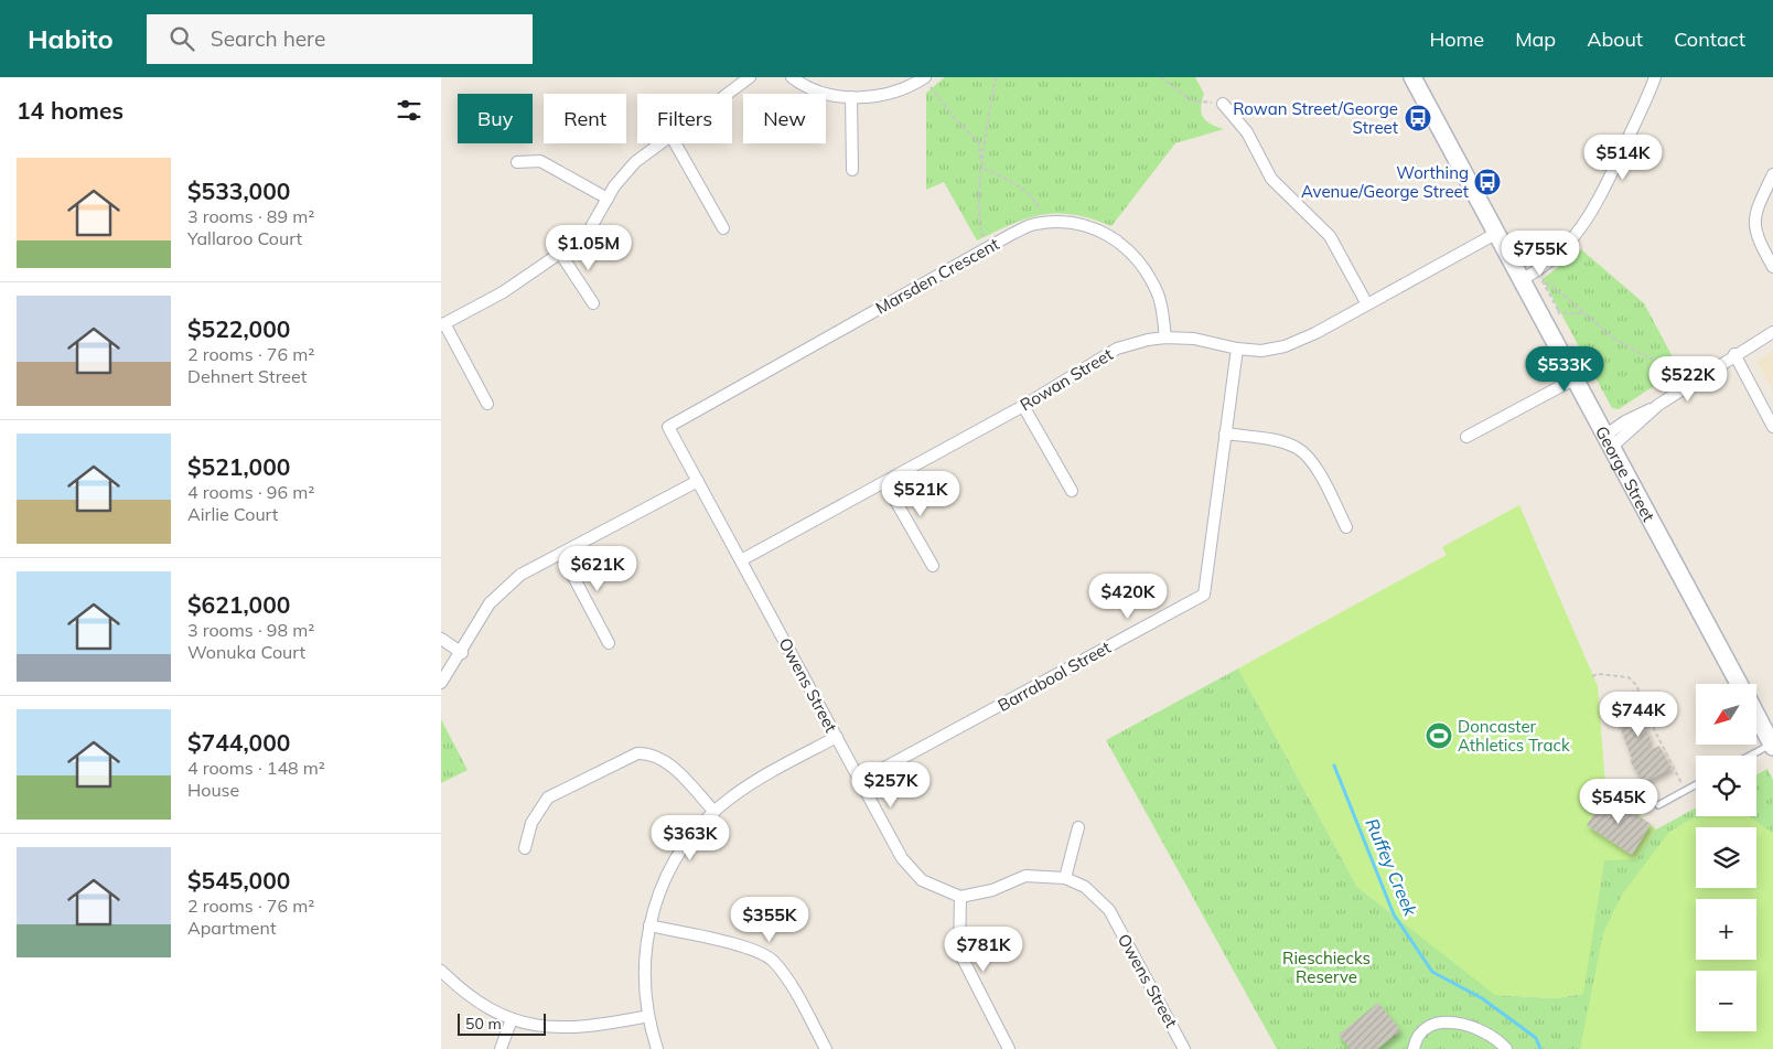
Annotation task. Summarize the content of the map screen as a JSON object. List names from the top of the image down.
{
  "streets": {
    "main road": ["George Street"],
    "street": [
      "Marsden Crescent",
      "Rowan Street",
      "Barrabool Street",
      "Owens Street"
    ]
  },
  "crossings": [
    ["Marsden Crescent", "Rowan Street"],
    ["Marsden Crescent", "Owens Street"],
    ["Rowan Street", "George Street"],
    ["Rowan Street", "Barrabool Street"],
    ["Rowan Street", "Owens Street"],
    ["Barrabool Street", "Owens Street"]
  ],
  "water": ["Ruffey Creek"],
  "parks": ["Rieschiecks Reserve"],
  "places": {
    "bus stop": ["Rowan Street/George Street", "Worthing Avenue/George Street"],
    "sports": ["Doncaster Athletics Track"]
  },
  "scale_bar": "50 m",
  "north": "bottom left",
  "page": {
    "header": "Habito",
    "search": "Search here",
    "nav": [
      "Home",
      "Map",
      "About",
      "Contact"
    ],
    "heading": "14 homes",
    "chip": [
      "Buy",
      "Rent",
      "Filters",
      "New"
    ],
    "price": [
      "$514K",
      "$1.05M",
      "$755K",
      "$533K",
      "$522K",
      "$521K",
      "$621K",
      "$420K",
      "$744K",
      "$257K",
      "$545K",
      "$363K",
      "$355K",
      "$781K"
    ],
    "list": [
      {
        "name": "$533,000",
        "note": "3 rooms · 89 m² · Yallaroo Court"
      },
      {
        "name": "$522,000",
        "note": "2 rooms · 76 m² · Dehnert Street"
      },
      {
        "name": "$521,000",
        "note": "4 rooms · 96 m² · Airlie Court"
      },
      {
        "name": "$621,000",
        "note": "3 rooms · 98 m² · Wonuka Court"
      },
      {
        "name": "$744,000",
        "note": "4 rooms · 148 m² · House"
      },
      {
        "name": "$545,000",
        "note": "2 rooms · 76 m² · Apartment"
      }
    ],
    "map_buttons": ["+", "−"],
    "scale": "50 m"
  }
}
